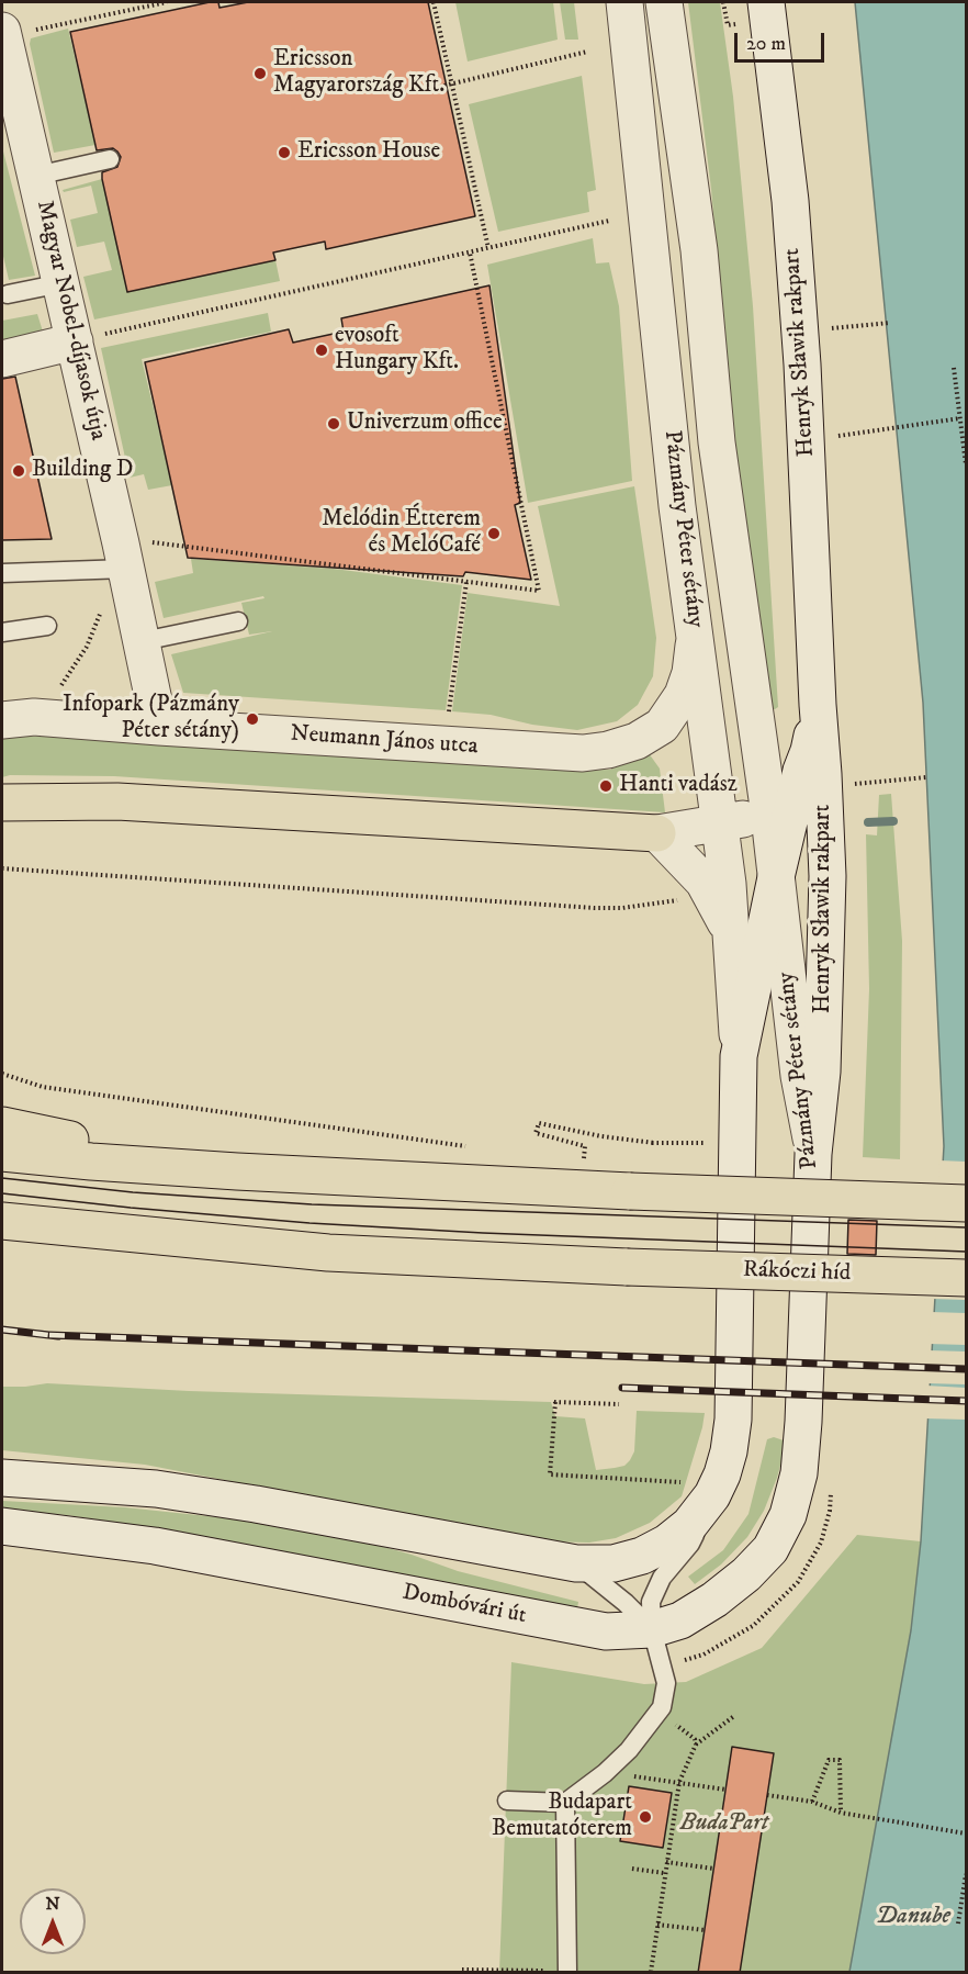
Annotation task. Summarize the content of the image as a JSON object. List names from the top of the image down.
{
  "streets": {
    "main road": ["Rákóczi híd"],
    "street": [
      "Magyar Nobel-díjasok útja",
      "Henryk Sławik rakpart",
      "Pázmány Péter sétány",
      "Neumann János utca",
      "Dombóvári út"
    ]
  },
  "crossings": [
    ["Magyar Nobel-díjasok útja", "Neumann János utca"],
    ["Henryk Sławik rakpart", "Pázmány Péter sétány"],
    ["Pázmány Péter sétány", "Neumann János utca"],
    ["Pázmány Péter sétány", "Dombóvári út"]
  ],
  "water": ["Danube"],
  "parks": ["BudaPart"],
  "places": [
    "Ericsson Magyarország Kft.",
    "Ericsson House",
    "evosoft Hungary Kft.",
    "Univerzum office",
    "Building D",
    "Melódin Étterem és MelóCafé",
    "Infopark (Pázmány Péter sétány)",
    "Hanti vadász",
    "Budapart Bemutatóterem"
  ],
  "scale_bar": "20 m",
  "north": "top"
}
